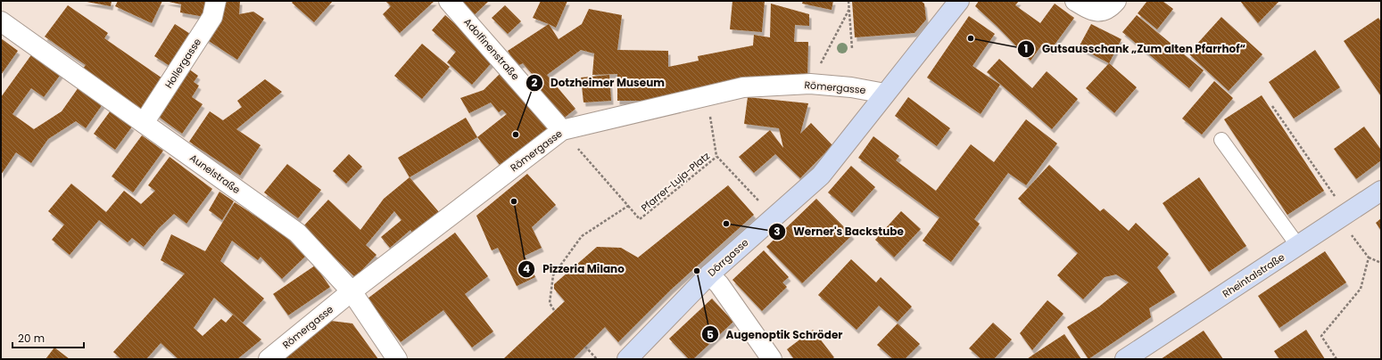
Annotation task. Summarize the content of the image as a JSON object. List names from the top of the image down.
{
  "streets": {
    "street": [
      "Adolfinenstraße",
      "Hollergasse",
      "Römergasse",
      "Aunelstraße",
      "Dörrgasse",
      "Rheintalstraße"
    ],
    "path": ["Pfarrer-Luja-Platz"]
  },
  "crossings": [
    ["Adolfinenstraße", "Römergasse"],
    ["Adolfinenstraße", "Pfarrer-Luja-Platz"],
    ["Hollergasse", "Aunelstraße"],
    ["Römergasse", "Aunelstraße"],
    ["Römergasse", "Pfarrer-Luja-Platz"],
    ["Römergasse", "Dörrgasse"],
    ["Pfarrer-Luja-Platz", "Dörrgasse"]
  ],
  "places": [
    "Gutsausschank „Zum alten Pfarrhof“",
    "Dotzheimer Museum",
    "Pizzeria Milano",
    "Werner's Backstube",
    "Augenoptik Schröder"
  ],
  "scale_bar": "20 m"
}
